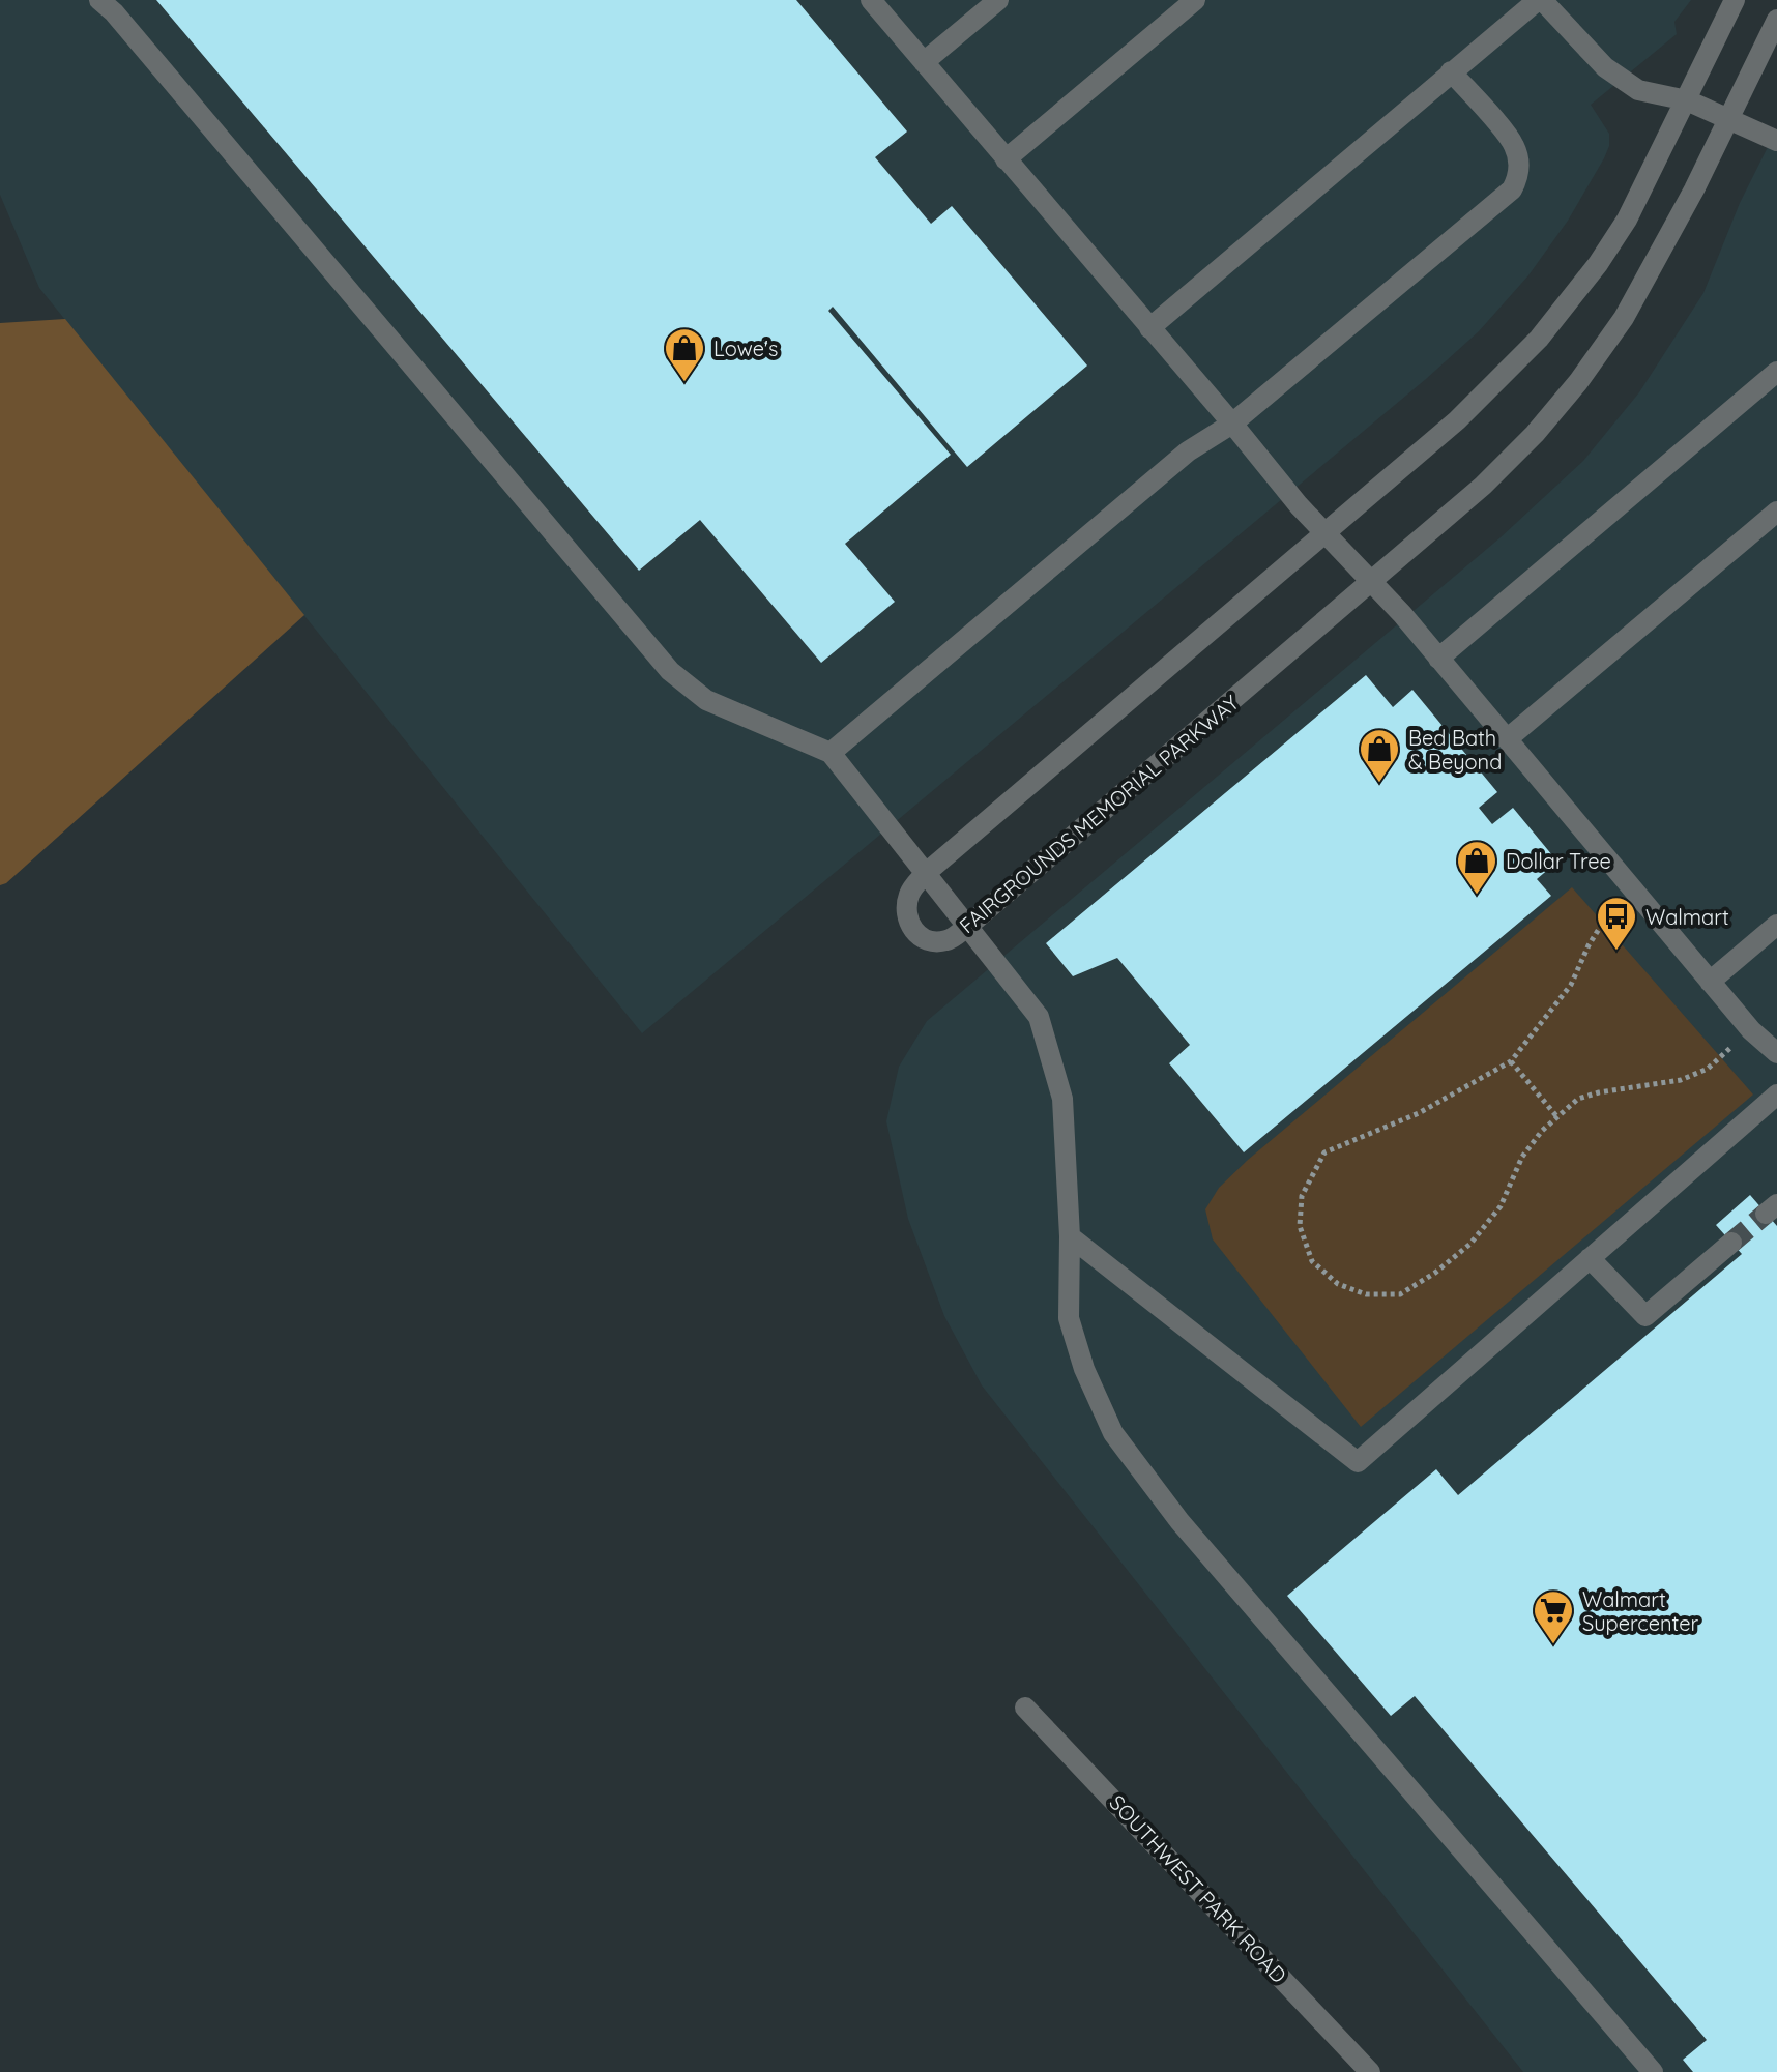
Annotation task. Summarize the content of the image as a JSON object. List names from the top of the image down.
{
  "streets": {
    "street": ["FAIRGROUNDS MEMORIAL PARKWAY", "SOUTHWEST PARK ROAD"]
  },
  "places": {
    "shop": ["Lowe's", "Bed Bath & Beyond", "Dollar Tree"],
    "bus stop": ["Walmart"],
    "supermarket": ["Walmart Supercenter"]
  }
}
